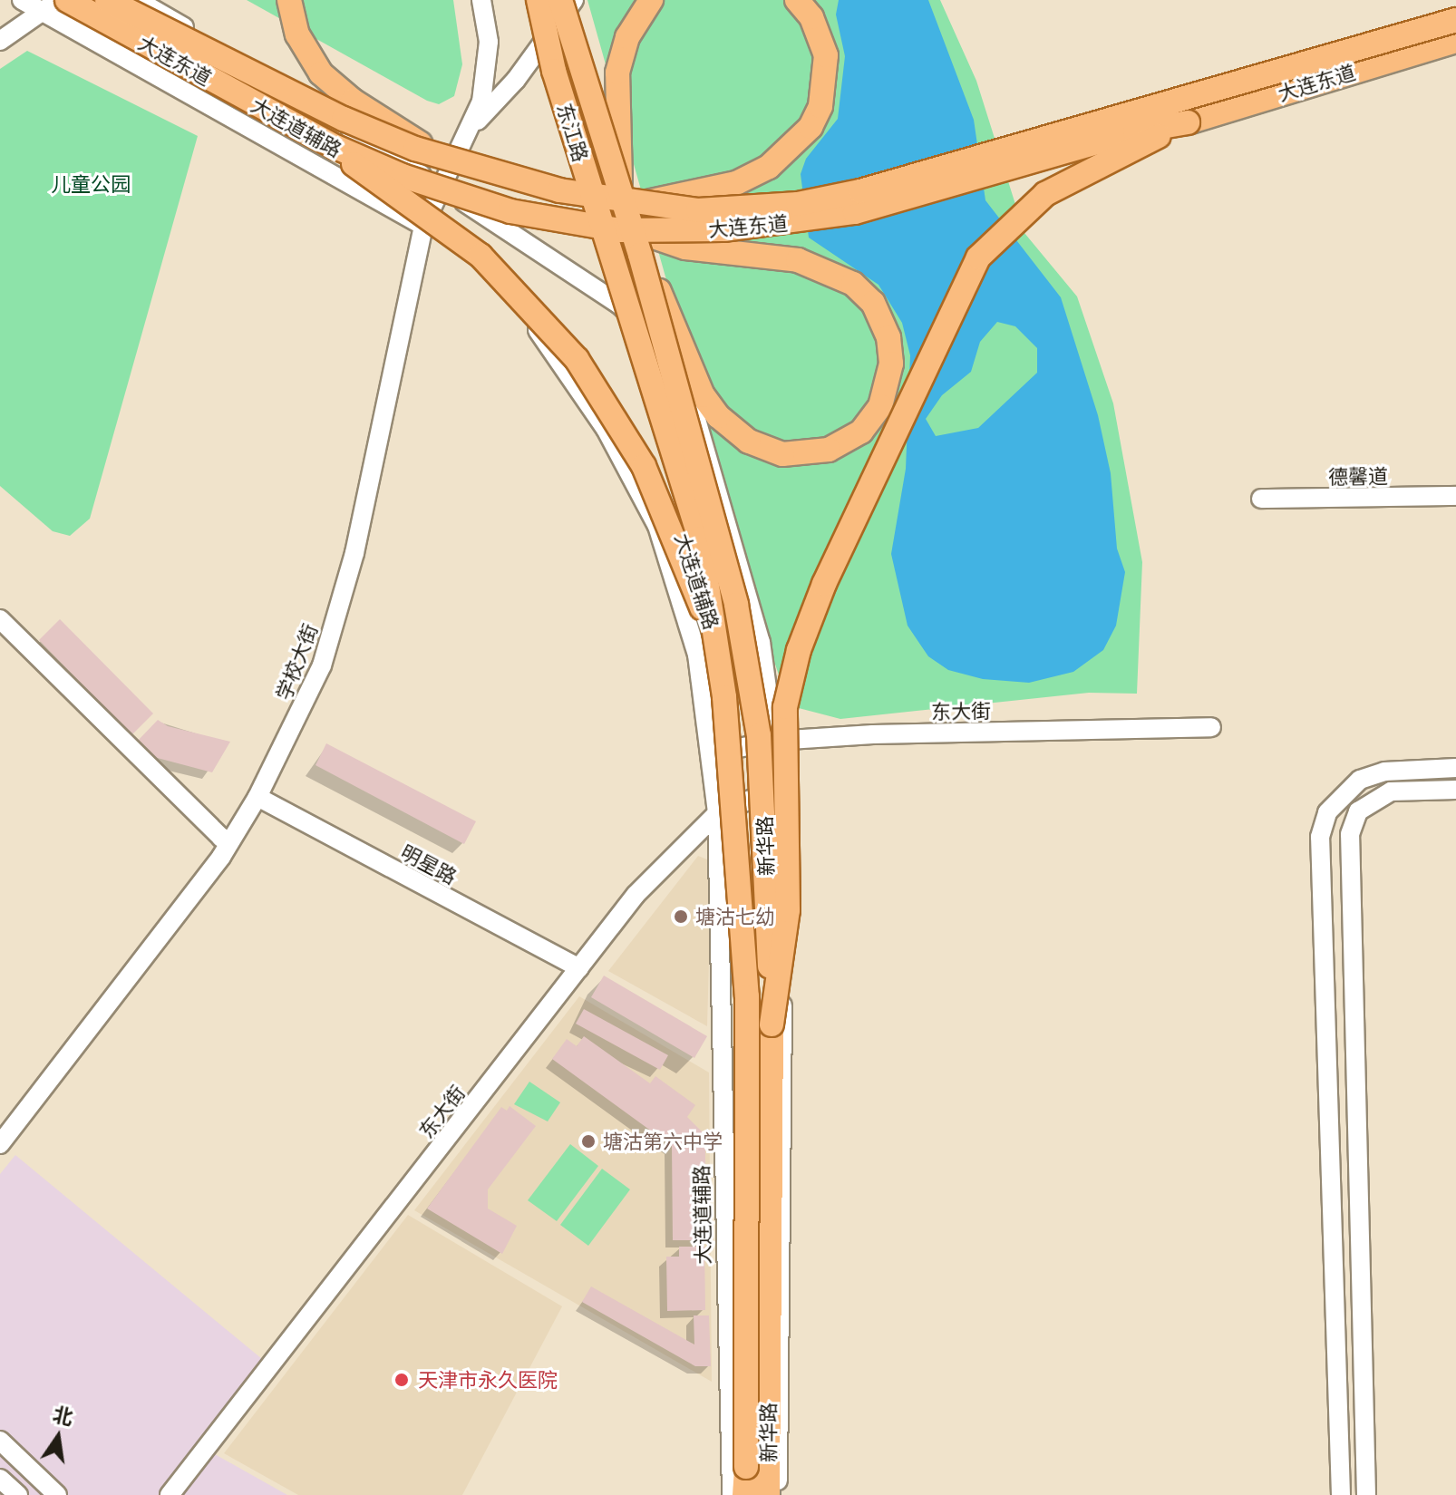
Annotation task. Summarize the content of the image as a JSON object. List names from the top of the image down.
{
  "streets": {
    "main road": ["大连东道", "东江路", "新华路"],
    "street": [
      "大连道辅路",
      "德馨道",
      "学校大街",
      "东大街",
      "明星路"
    ]
  },
  "crossings": [
    ["大连东道", "东江路"],
    ["大连东道", "新华路"],
    ["大连道辅路", "学校大街"],
    ["大连道辅路", "东大街"],
    ["东江路", "新华路"],
    ["学校大街", "明星路"],
    ["东大街", "明星路"]
  ],
  "parks": ["儿童公园"],
  "places": ["塘沽七幼", "塘沽第六中学", "天津市永久医院"],
  "north": "top"
}
